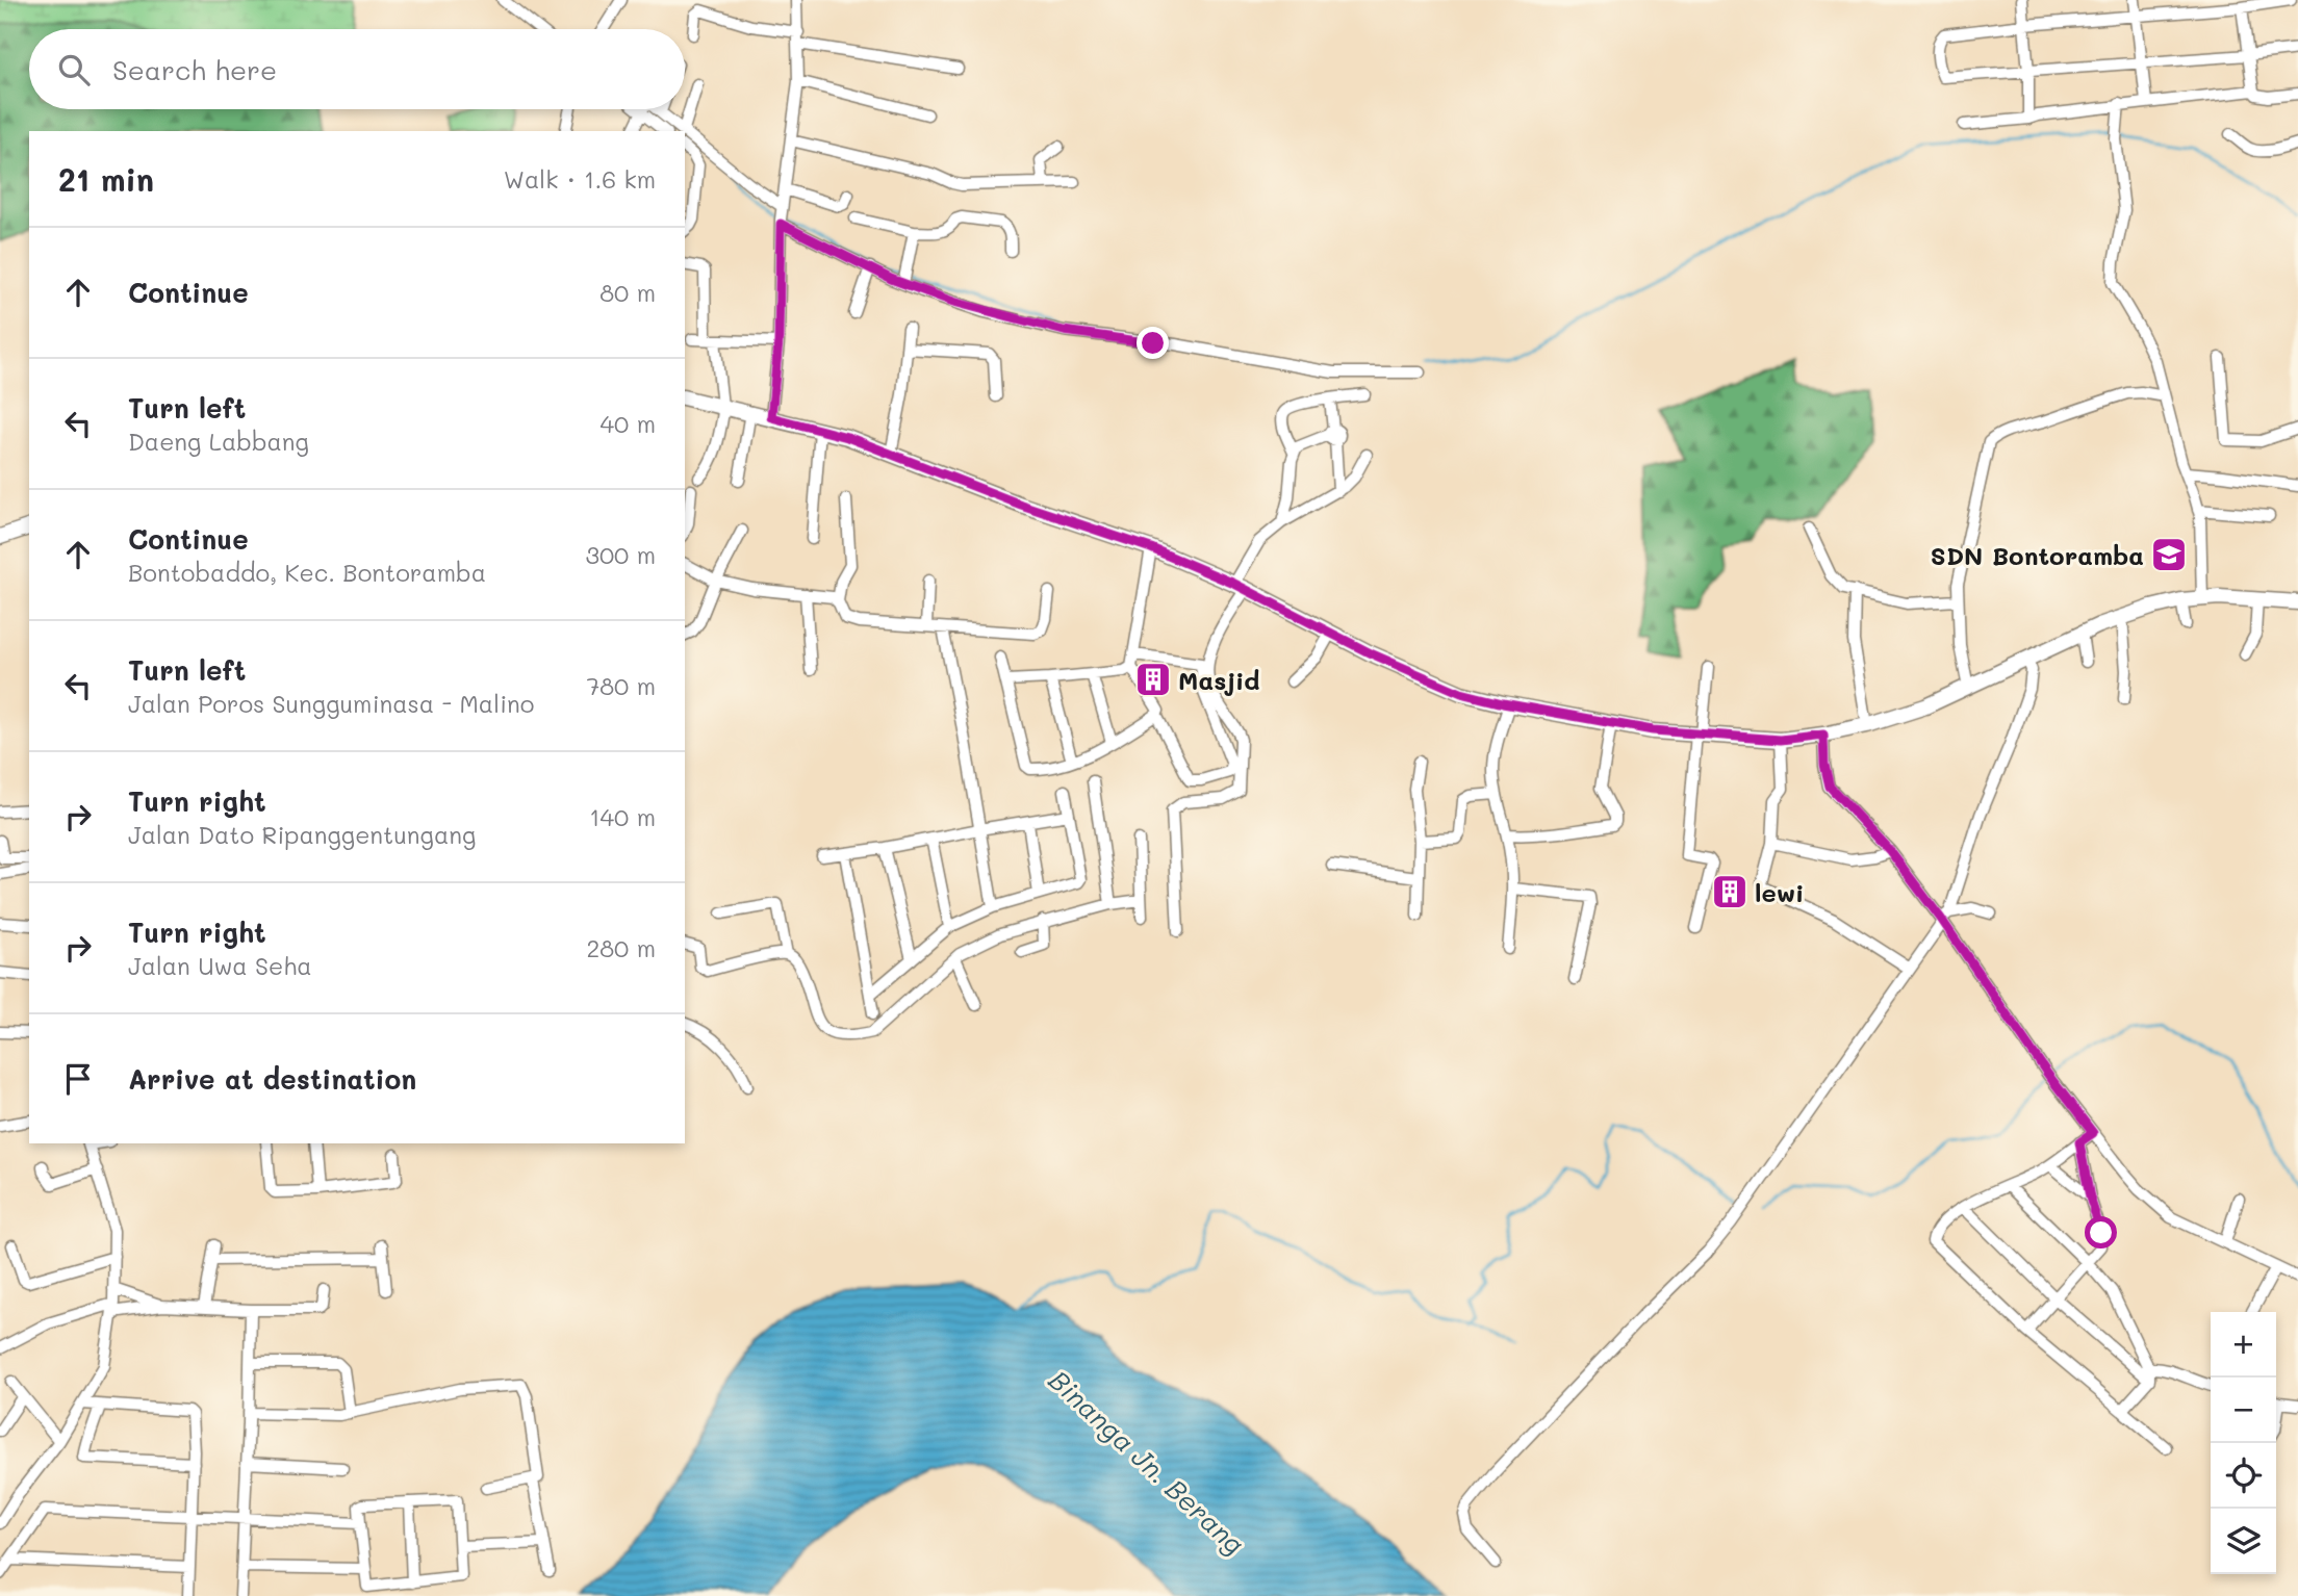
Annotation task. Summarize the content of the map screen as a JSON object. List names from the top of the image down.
{
  "water": ["Binanga Jn. Berang"],
  "places": {
    "school or university": ["SDN Bontoramba"],
    "building": ["Masjid", "lewi"]
  },
  "page": {
    "search": "Search here",
    "heading": ["21 min", "Walk · 1.6 km"],
    "list": [
      ["Continue", "80 m"],
      ["Turn left", "Daeng Labbang", "40 m"],
      ["Continue", "Bontobaddo, Kec. Bontoramba", "300 m"],
      ["Turn left", "Jalan Poros Sungguminasa - Malino", "780 m"],
      ["Turn right", "Jalan Dato Ripanggentungang", "140 m"],
      ["Turn right", "Jalan Uwa Seha", "280 m"],
      "Arrive at destination"
    ],
    "map_buttons": ["+", "−"]
  }
}
